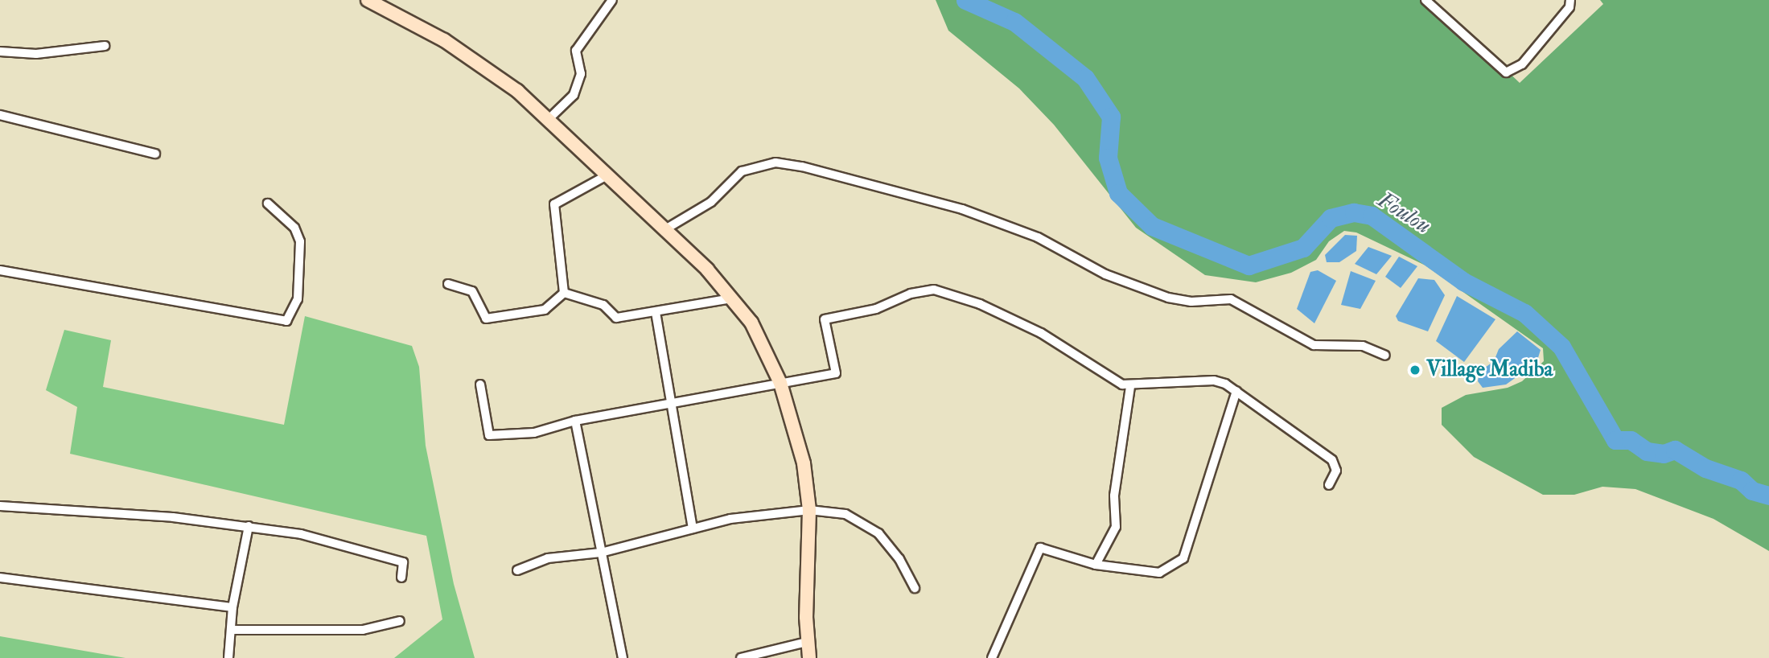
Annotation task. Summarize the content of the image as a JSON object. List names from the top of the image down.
{
  "water": ["Foulou"],
  "places": ["Village Madiba"]
}
